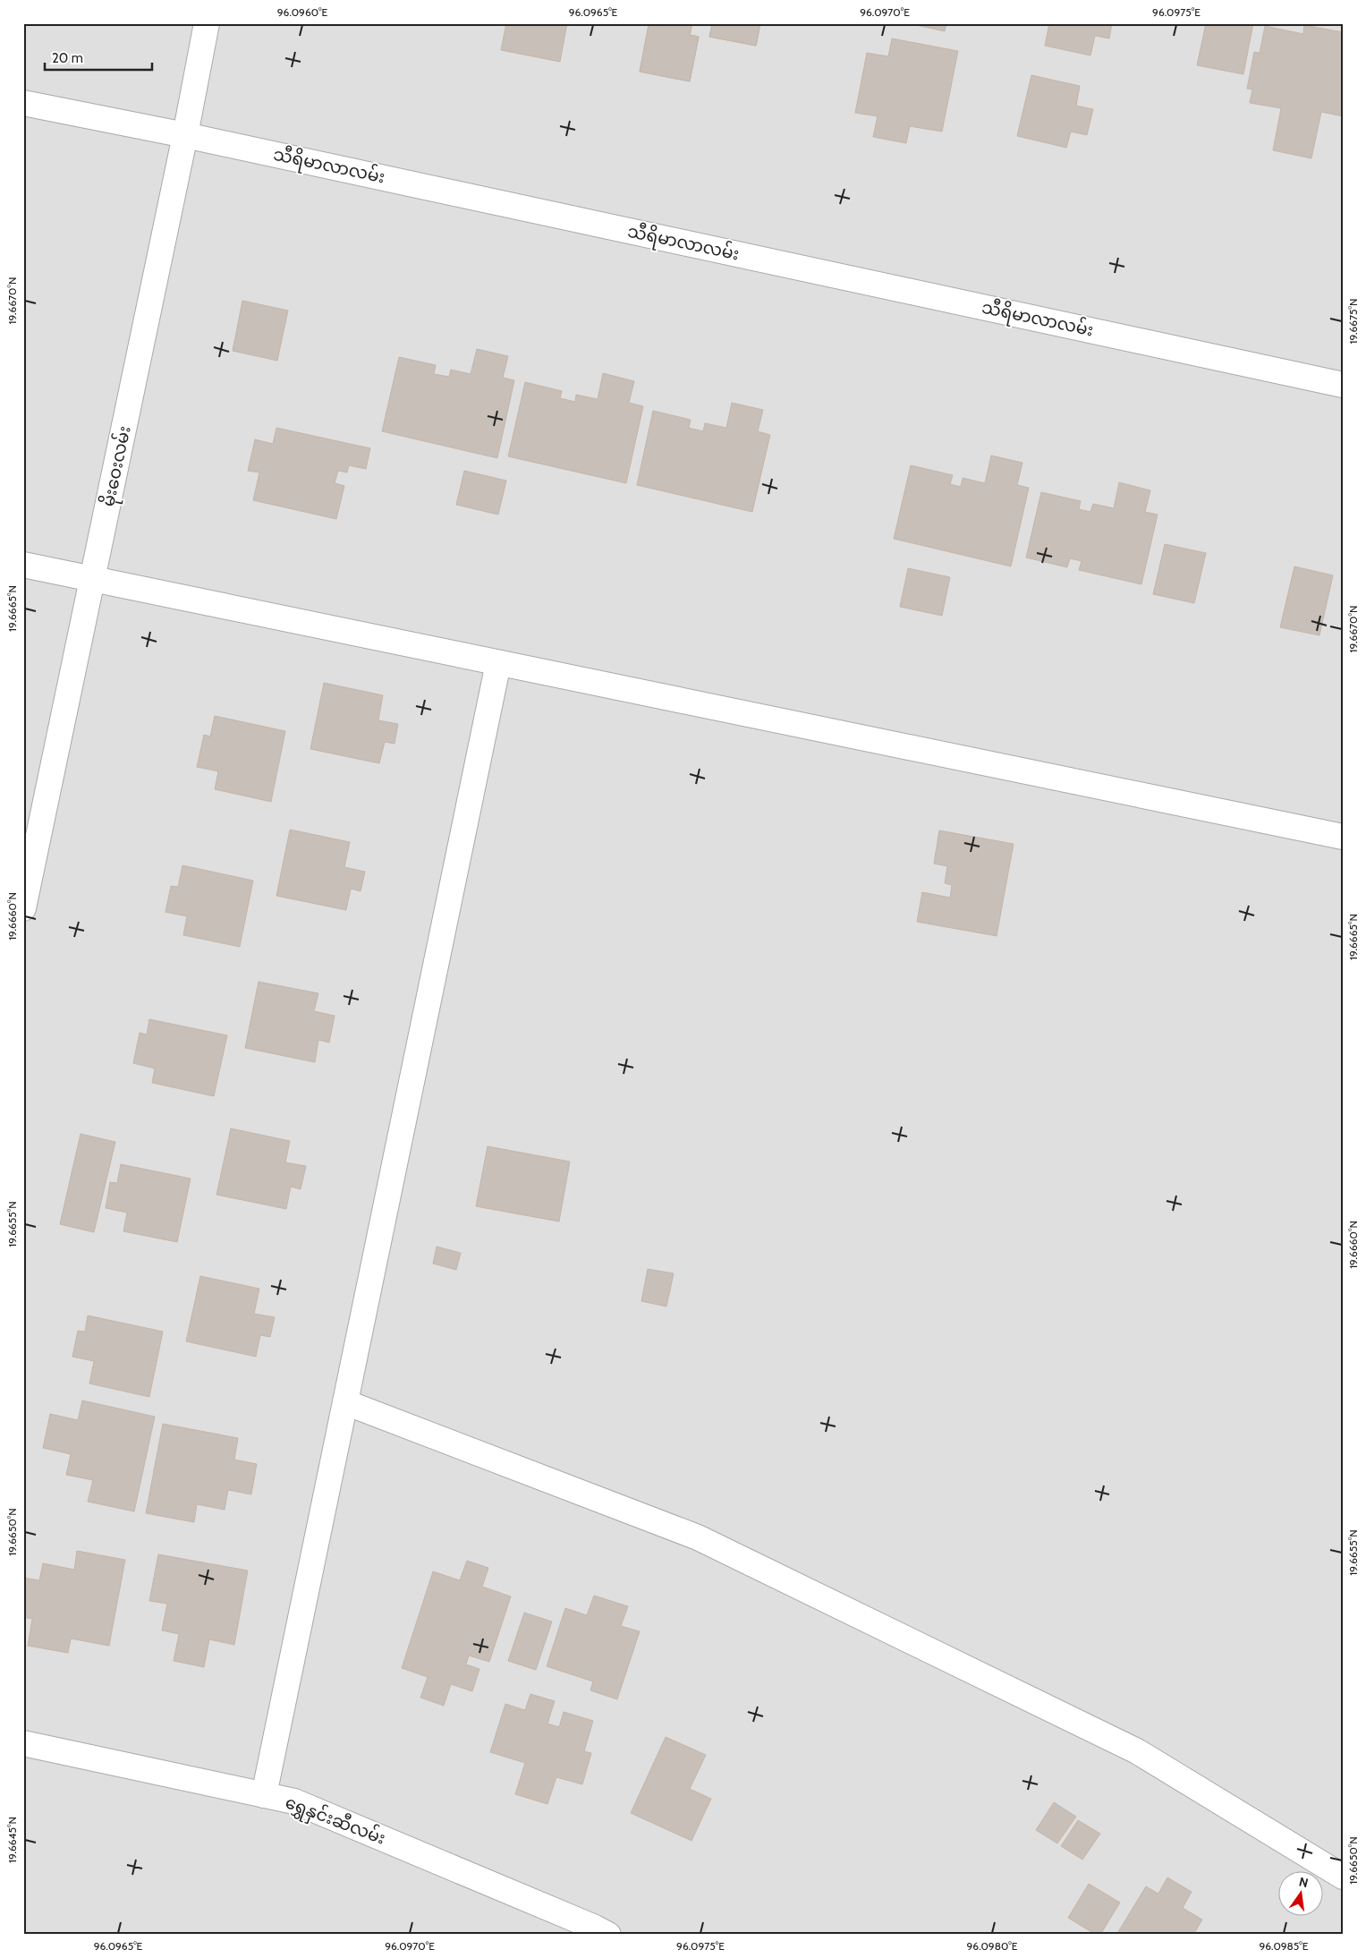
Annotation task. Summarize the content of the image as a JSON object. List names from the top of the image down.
{
  "streets": {
    "street": ["သီရိမာလာလမ်း", "မိုးဝေးလမ်း", "ရွှေနှင်းဆီလမ်း"]
  },
  "crossings": [
    ["သီရိမာလာလမ်း", "မိုးဝေးလမ်း"]
  ],
  "scale_bar": "20 m",
  "north": "top",
  "coordinates": [
    "96.0960°E",
    "96.0965°E",
    "96.0970°E",
    "96.0975°E",
    "19.6670°N",
    "19.6675°N",
    "19.6665°N",
    "19.6660°N",
    "19.6655°N",
    "19.6650°N",
    "19.6645°N",
    "96.0980°E",
    "96.0985°E"
  ]
}
